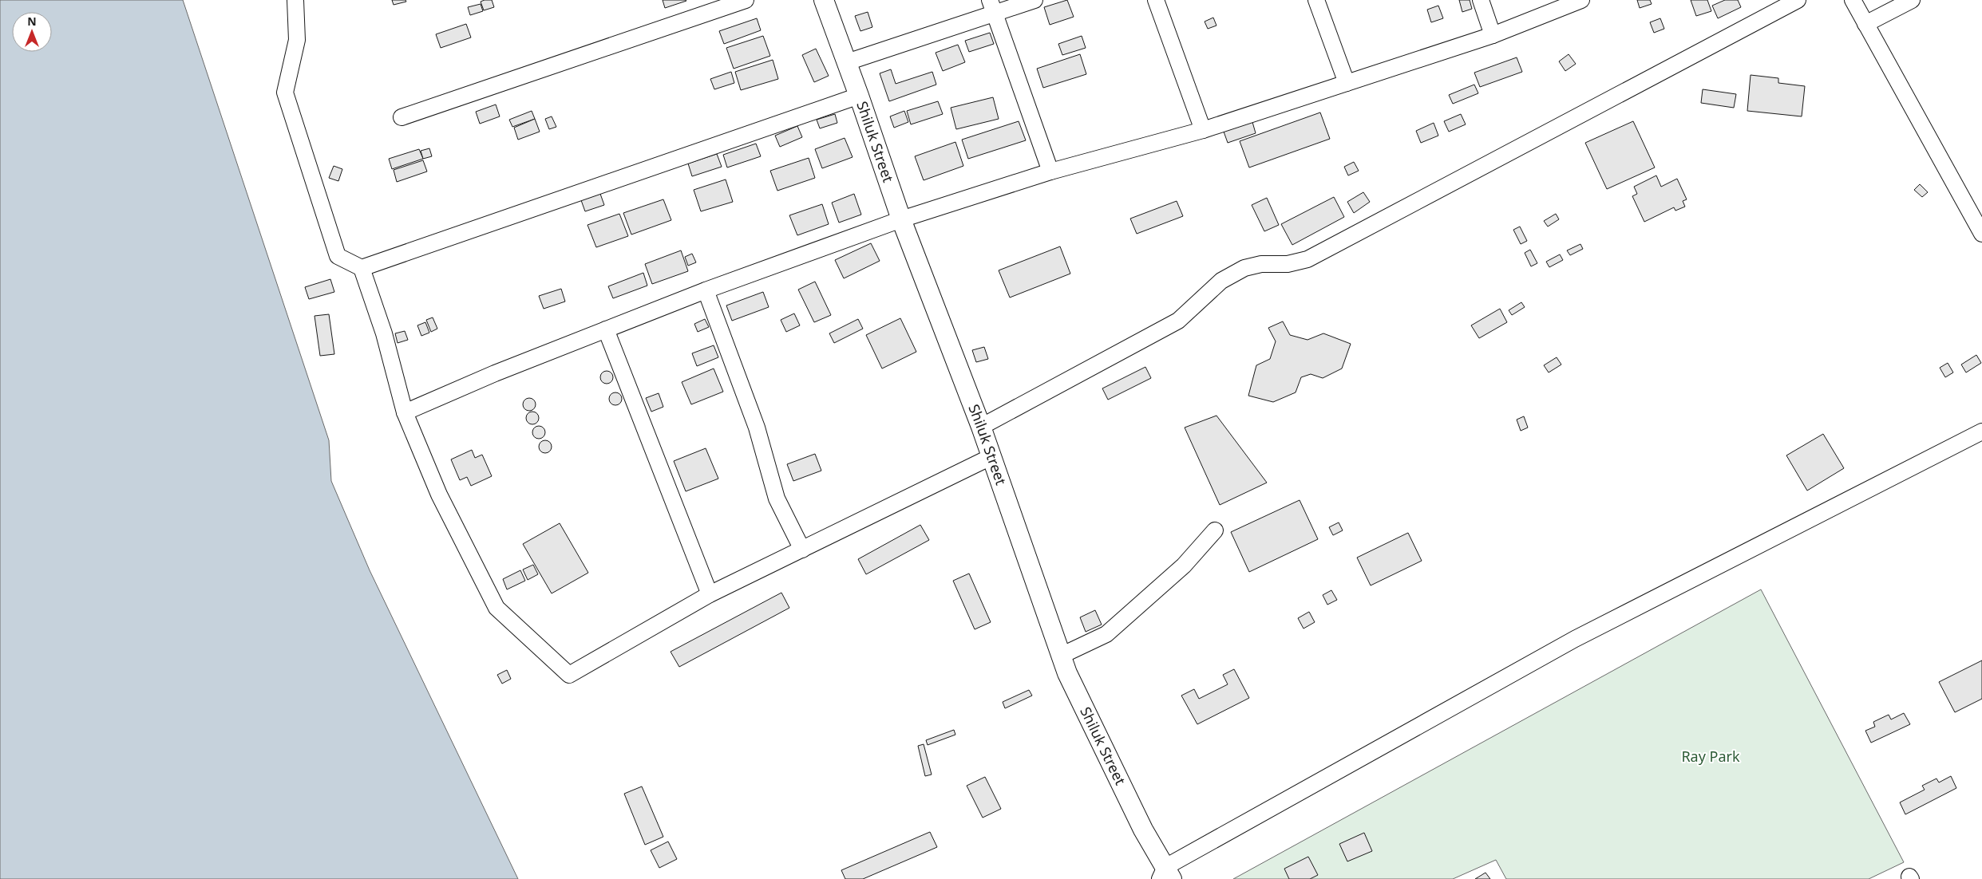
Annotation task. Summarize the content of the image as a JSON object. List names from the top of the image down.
{
  "streets": {
    "street": ["Shiluk Street"]
  },
  "parks": ["Ray Park"],
  "north": "top"
}
